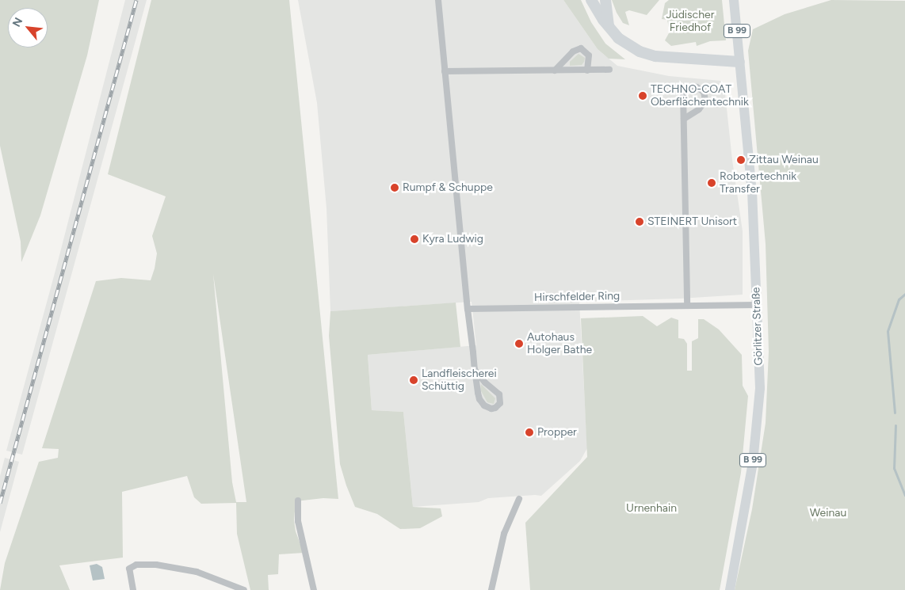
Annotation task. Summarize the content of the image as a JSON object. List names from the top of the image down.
{
  "streets": {
    "main road": ["B 99", "Görlitzer Straße"],
    "street": ["Hirschfelder Ring"]
  },
  "crossings": [
    ["B 99", "Görlitzer Straße"],
    ["Hirschfelder Ring", "Görlitzer Straße"]
  ],
  "parks": ["Jüdischer Friedhof", "Urnenhain", "Weinau"],
  "places": [
    "TECHNO-COAT Oberflächentechnik",
    "Zittau Weinau",
    "Robotertechnik Transfer",
    "Rumpf & Schuppe",
    "STEINERT Unisort",
    "Kyra Ludwig",
    "Autohaus Holger Bathe",
    "Landfleischerei Schüttig",
    "Propper"
  ],
  "north": "top left"
}
